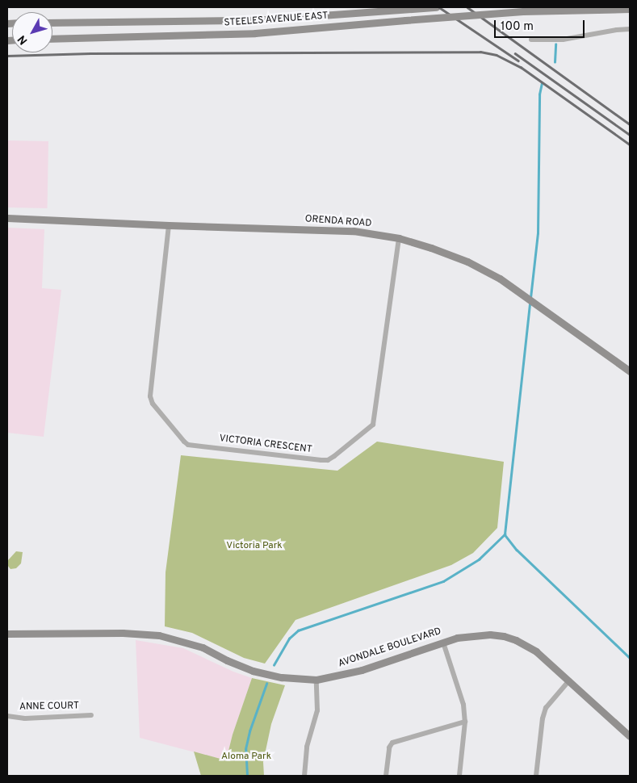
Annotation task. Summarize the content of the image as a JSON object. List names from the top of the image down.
{
  "streets": {
    "street": [
      "STEELES AVENUE EAST",
      "ORENDA ROAD",
      "VICTORIA CRESCENT",
      "AVONDALE BOULEVARD",
      "ANNE COURT"
    ]
  },
  "crossings": [
    ["ORENDA ROAD", "VICTORIA CRESCENT"]
  ],
  "parks": ["Victoria Park", "Aloma Park"],
  "scale_bar": "100 m",
  "north": "bottom left"
}
